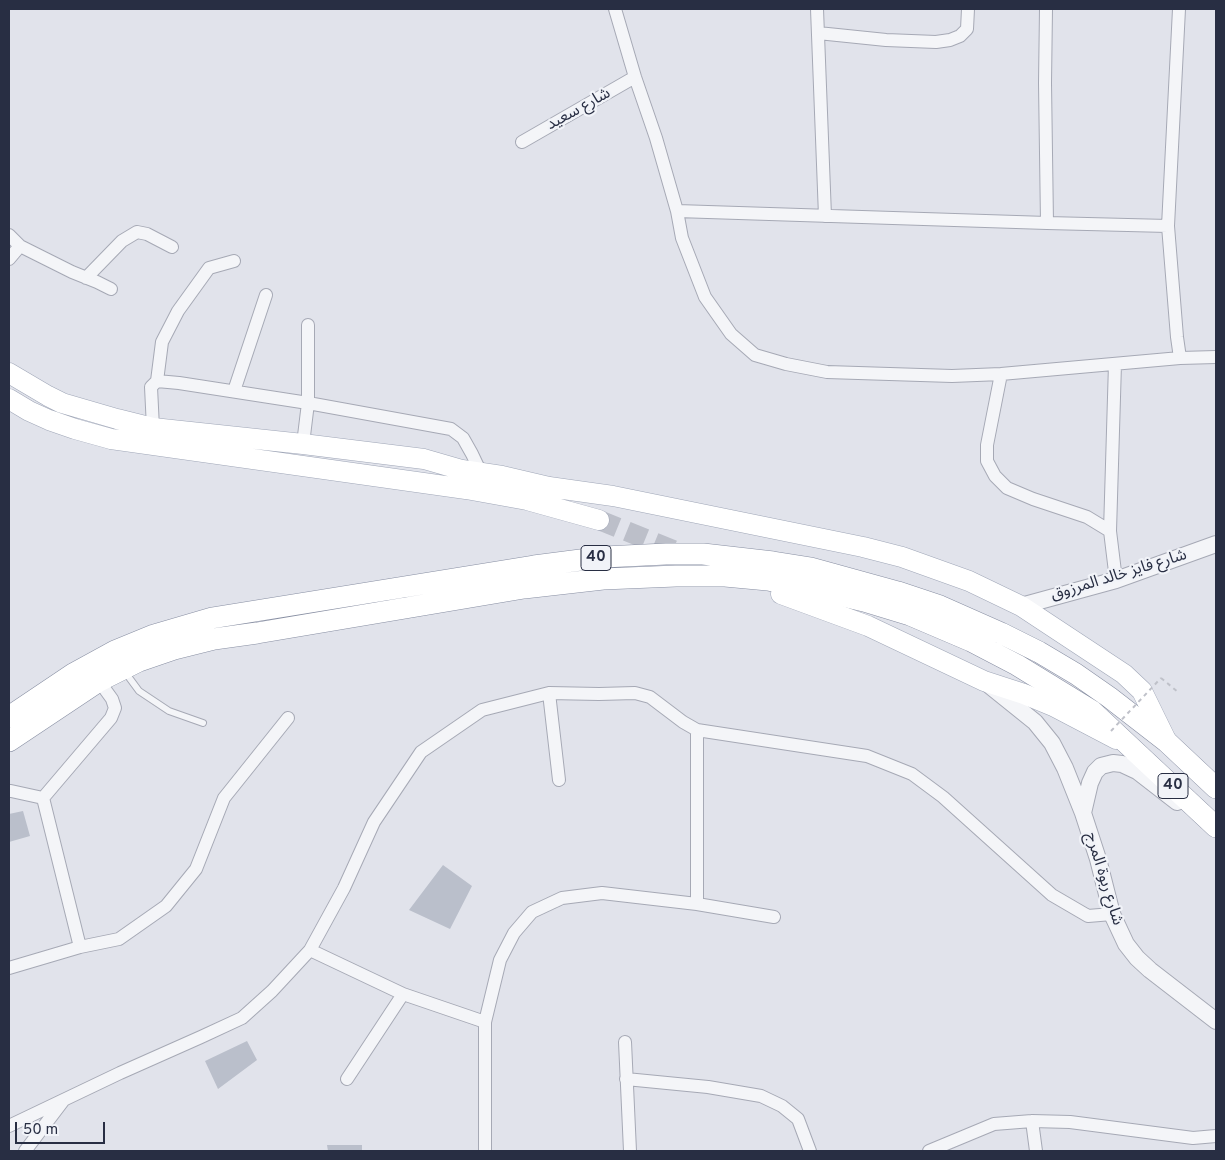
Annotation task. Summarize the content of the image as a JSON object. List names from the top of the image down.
{
  "streets": {
    "highway": ["40"],
    "street": ["شارع سعيد", "شارع فايز خالد المرزوق", "شارع ربوة المرج"]
  },
  "crossings": [
    ["40", "شارع ربوة المرج"]
  ],
  "scale_bar": "50 m"
}
